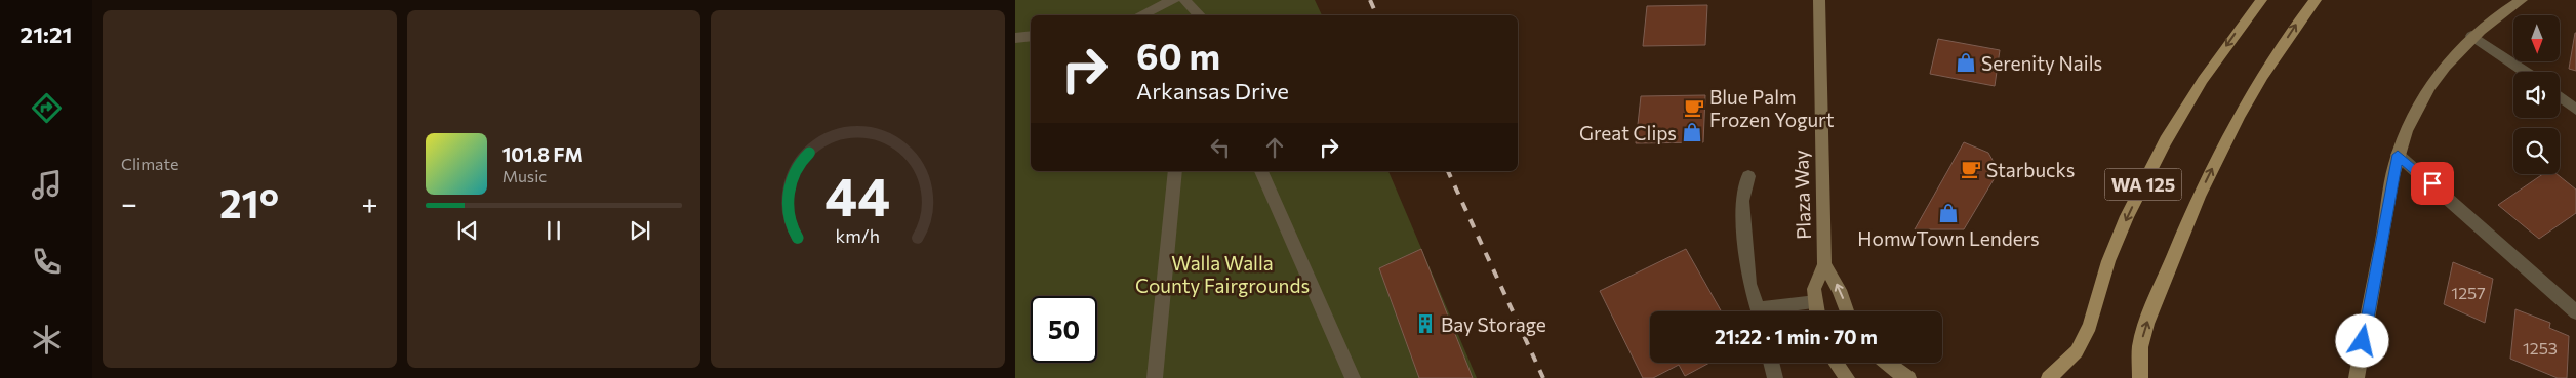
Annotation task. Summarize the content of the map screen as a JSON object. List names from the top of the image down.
{
  "streets": {
    "main road": ["WA 125", "Plaza Way"]
  },
  "parks": ["Walla Walla County Fairgrounds"],
  "places": {
    "shop": ["Serenity Nails", "Great Clips", "HomwTown Lenders"],
    "cafe": ["Blue Palm Frozen Yogurt", "Starbucks"],
    "building": ["Bay Storage"]
  },
  "house_numbers": ["1257", "1253"],
  "north": "bottom",
  "page": {
    "tabs": "21:21",
    "tile": "Climate",
    "turn": ["60 m", "Arkansas Drive"],
    "song": ["101.8 FM", "Music"],
    "heat": ["−", "21°", "+"],
    "limit": "50",
    "trip": "21:22 · 1 min · 70 m",
    "gauge": ["44", "km/h"]
  }
}
